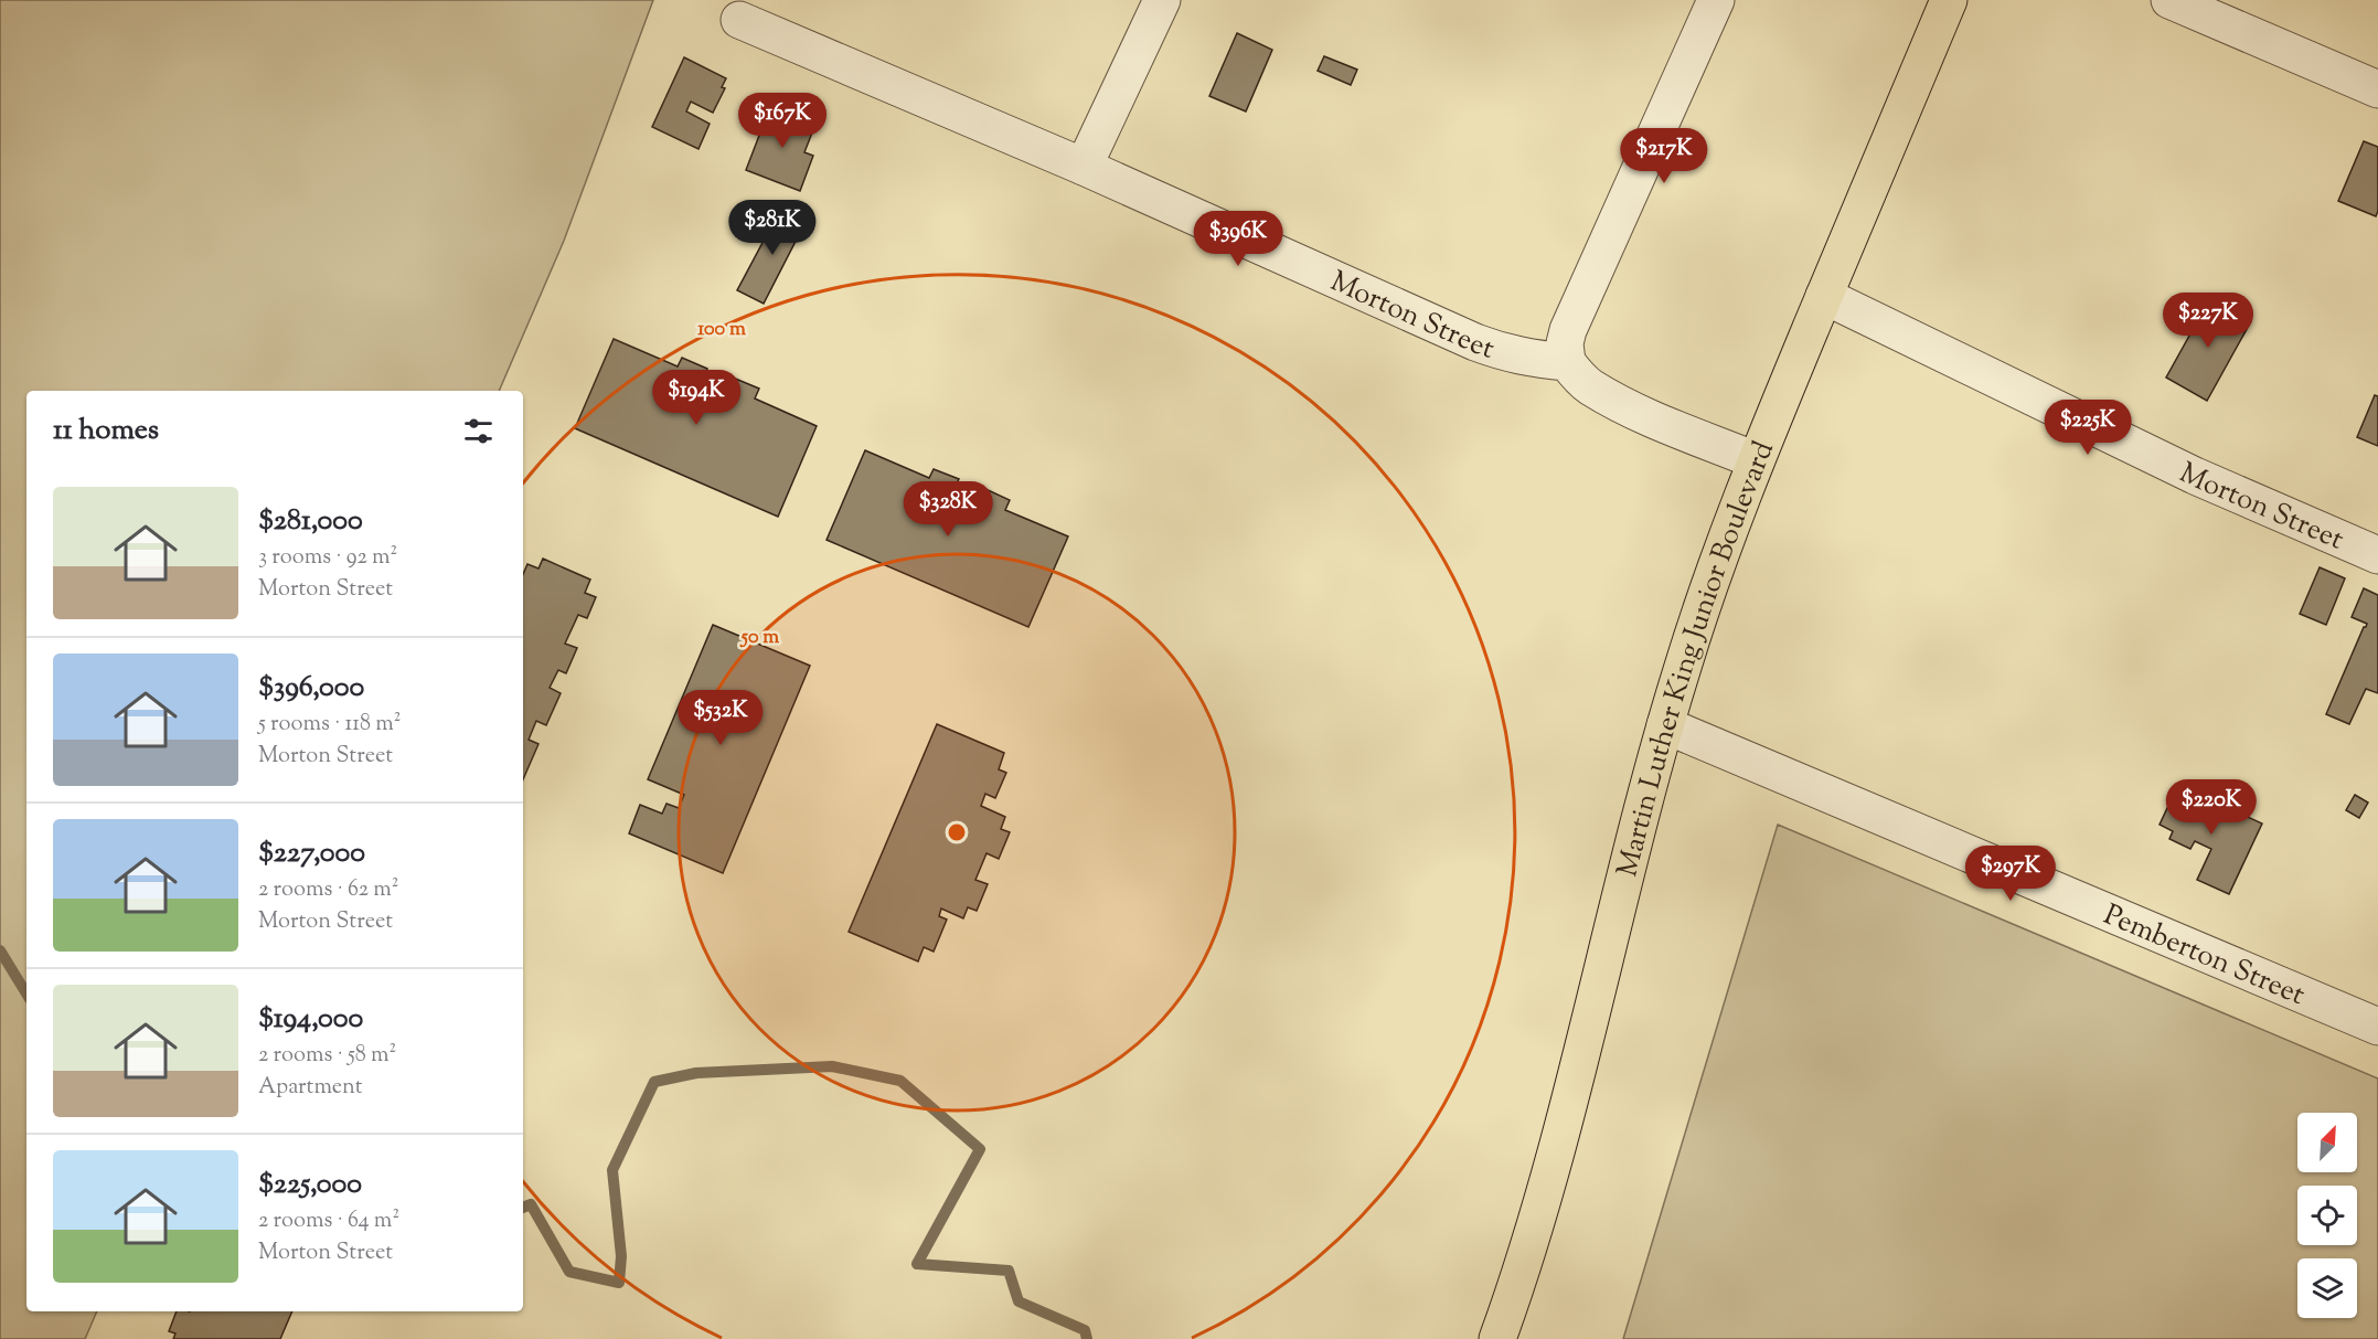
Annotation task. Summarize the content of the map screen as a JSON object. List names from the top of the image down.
{
  "streets": {
    "main road": ["Martin Luther King Junior Boulevard"],
    "street": ["Morton Street", "Pemberton Street"]
  },
  "crossings": [
    ["Morton Street", "Martin Luther King Junior Boulevard"],
    ["Martin Luther King Junior Boulevard", "Pemberton Street"]
  ],
  "north": "top right",
  "page": {
    "price": [
      "$167K",
      "$217K",
      "$281K",
      "$396K",
      "$227K",
      "$194K",
      "$225K",
      "$328K",
      "$532K",
      "$220K",
      "$297K"
    ],
    "heading": "11 homes",
    "list": [
      {
        "name": "$281,000",
        "note": "3 rooms · 92 m² · Morton Street"
      },
      {
        "name": "$396,000",
        "note": "5 rooms · 118 m² · Morton Street"
      },
      {
        "name": "$227,000",
        "note": "2 rooms · 62 m² · Morton Street"
      },
      {
        "name": "$194,000",
        "note": "2 rooms · 58 m² · Apartment"
      },
      {
        "name": "$225,000",
        "note": "2 rooms · 64 m² · Morton Street"
      }
    ]
  },
  "rings": ["100 m", "50 m"]
}
